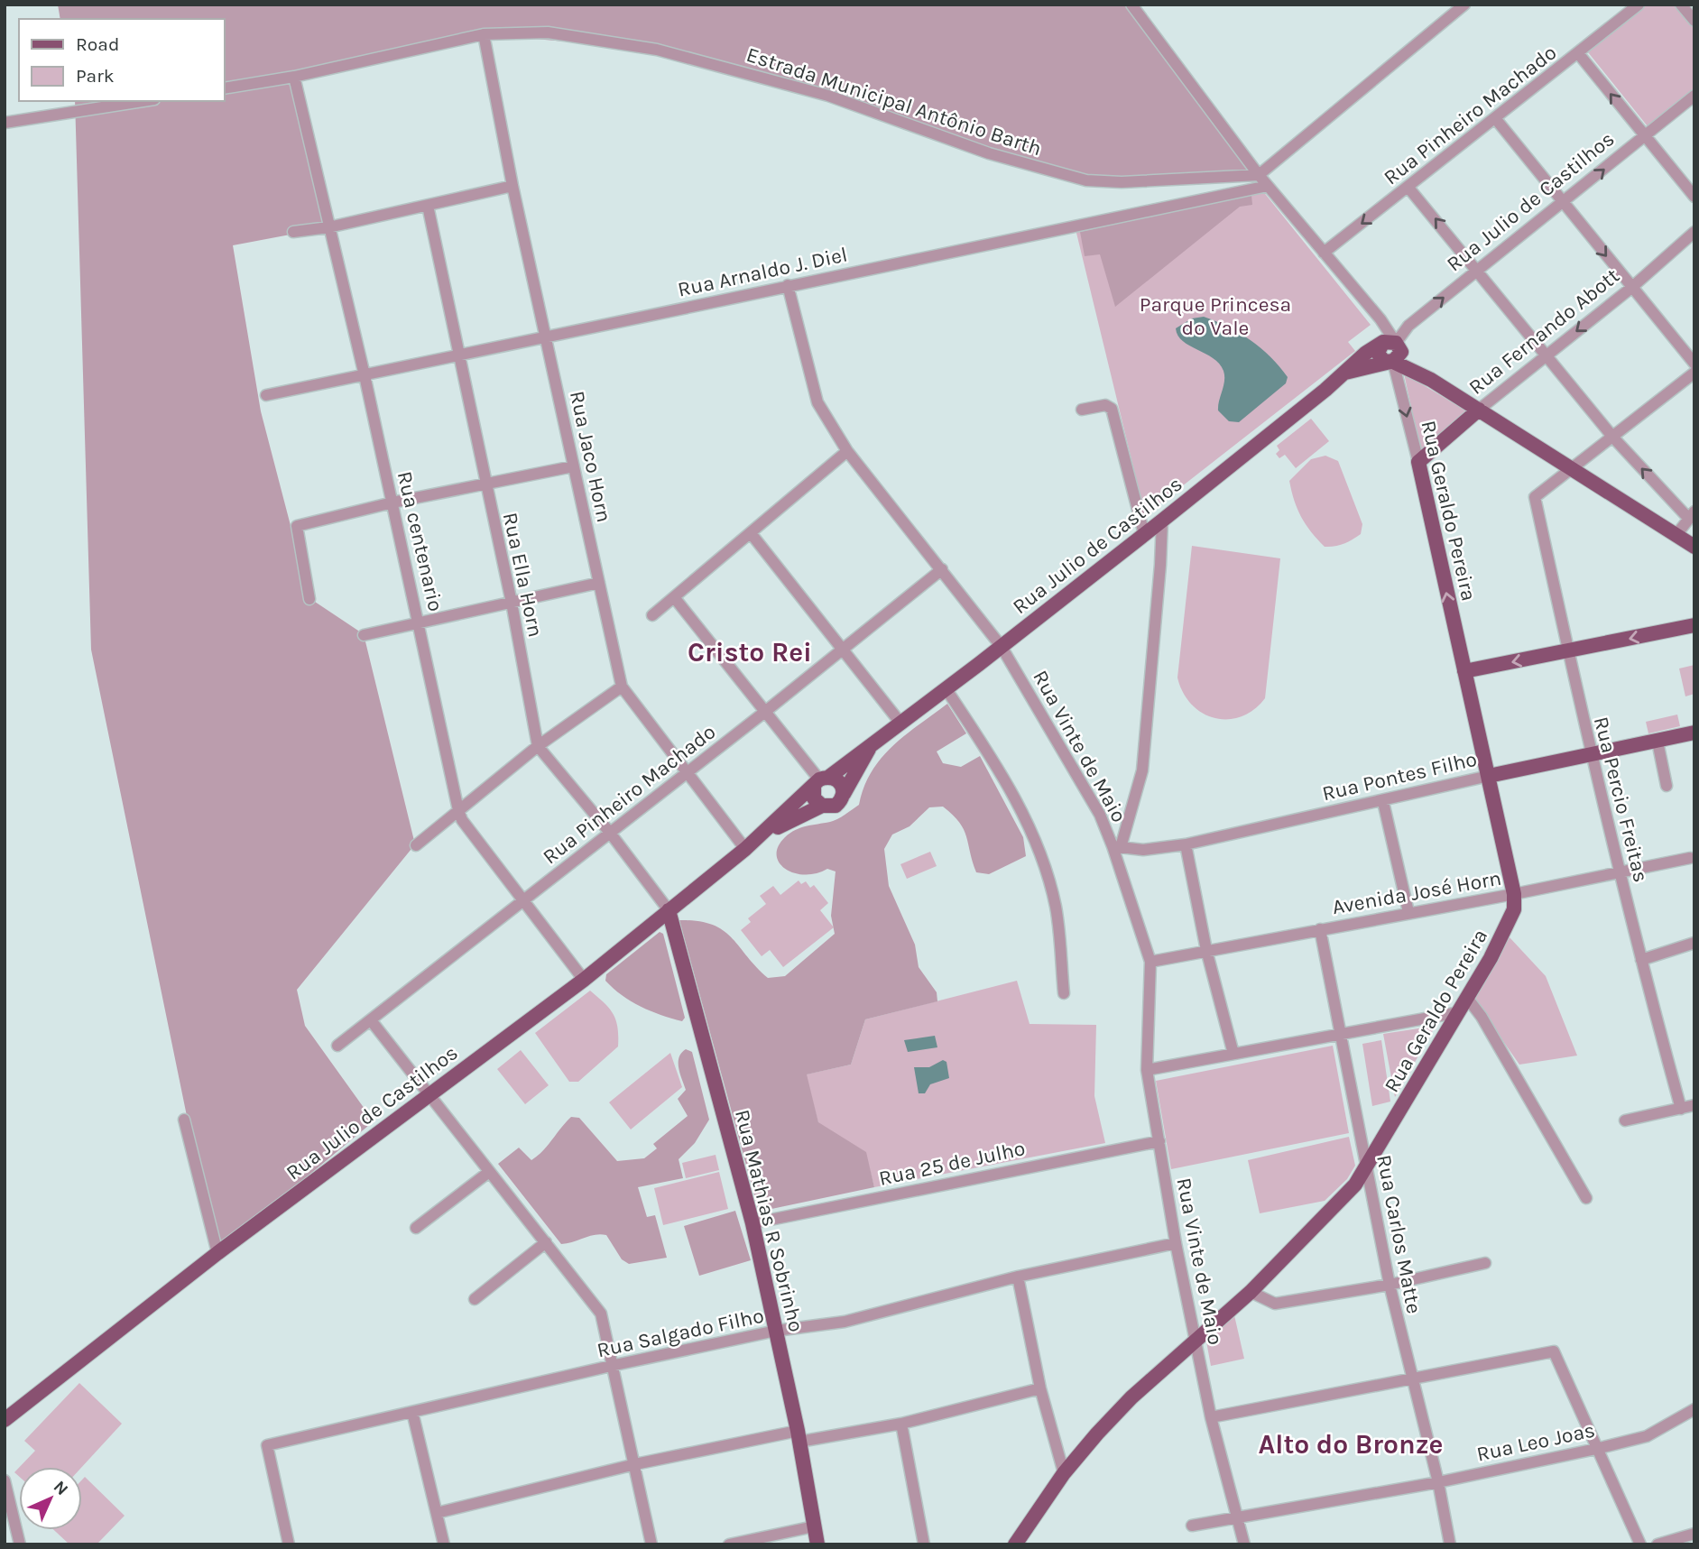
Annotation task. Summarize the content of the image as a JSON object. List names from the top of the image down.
{
  "streets": {
    "main road": [
      "Rua Julio de Castilhos",
      "Rua Fernando Abott",
      "Rua Geraldo Pereira",
      "Rua Pontes Filho",
      "Rua Mathias R Sobrinho"
    ],
    "street": [
      "Estrada Municipal Antônio Barth",
      "Rua Pinheiro Machado",
      "Rua Arnaldo J. Diel",
      "Rua Jaco Horn",
      "Rua centenario",
      "Rua Ella Horn",
      "Rua Vinte de Maio",
      "Rua Percio Freitas",
      "Avenida José Horn",
      "Rua 25 de Julho",
      "Rua Carlos Matte",
      "Rua Salgado Filho",
      "Rua Leo Joas"
    ]
  },
  "crossings": [
    ["Estrada Municipal Antônio Barth", "Rua Jaco Horn"],
    ["Estrada Municipal Antônio Barth", "Rua centenario"],
    ["Rua Pinheiro Machado", "Rua Jaco Horn"],
    ["Rua Pinheiro Machado", "Rua centenario"],
    ["Rua Pinheiro Machado", "Rua Ella Horn"],
    ["Rua Pinheiro Machado", "Rua Vinte de Maio"],
    ["Rua Julio de Castilhos", "Rua Jaco Horn"],
    ["Rua Julio de Castilhos", "Rua Geraldo Pereira"],
    ["Rua Julio de Castilhos", "Rua centenario"],
    ["Rua Julio de Castilhos", "Rua Ella Horn"],
    ["Rua Julio de Castilhos", "Rua Vinte de Maio"],
    ["Rua Julio de Castilhos", "Rua Mathias R Sobrinho"],
    ["Rua Arnaldo J. Diel", "Rua Jaco Horn"],
    ["Rua Arnaldo J. Diel", "Rua centenario"],
    ["Rua Arnaldo J. Diel", "Rua Ella Horn"],
    ["Rua Arnaldo J. Diel", "Rua Vinte de Maio"],
    ["Rua Fernando Abott", "Rua Geraldo Pereira"],
    ["Rua Geraldo Pereira", "Rua Vinte de Maio"],
    ["Rua Geraldo Pereira", "Rua Pontes Filho"],
    ["Rua Geraldo Pereira", "Avenida José Horn"],
    ["Rua Geraldo Pereira", "Rua Carlos Matte"],
    ["Rua Ella Horn", "Rua Mathias R Sobrinho"],
    ["Rua Vinte de Maio", "Rua Pontes Filho"],
    ["Rua Vinte de Maio", "Avenida José Horn"],
    ["Rua Vinte de Maio", "Rua 25 de Julho"],
    ["Rua Vinte de Maio", "Rua Salgado Filho"],
    ["Rua Vinte de Maio", "Rua Leo Joas"],
    ["Rua Pontes Filho", "Rua Percio Freitas"],
    ["Rua Percio Freitas", "Avenida José Horn"],
    ["Avenida José Horn", "Rua Carlos Matte"],
    ["Rua 25 de Julho", "Rua Mathias R Sobrinho"],
    ["Rua Mathias R Sobrinho", "Rua Salgado Filho"],
    ["Rua Carlos Matte", "Rua Leo Joas"]
  ],
  "districts": ["Cristo Rei", "Alto do Bronze"],
  "parks": ["Parque Princesa do Vale"],
  "legend": ["Road", "Park"],
  "north": "top right"
}
